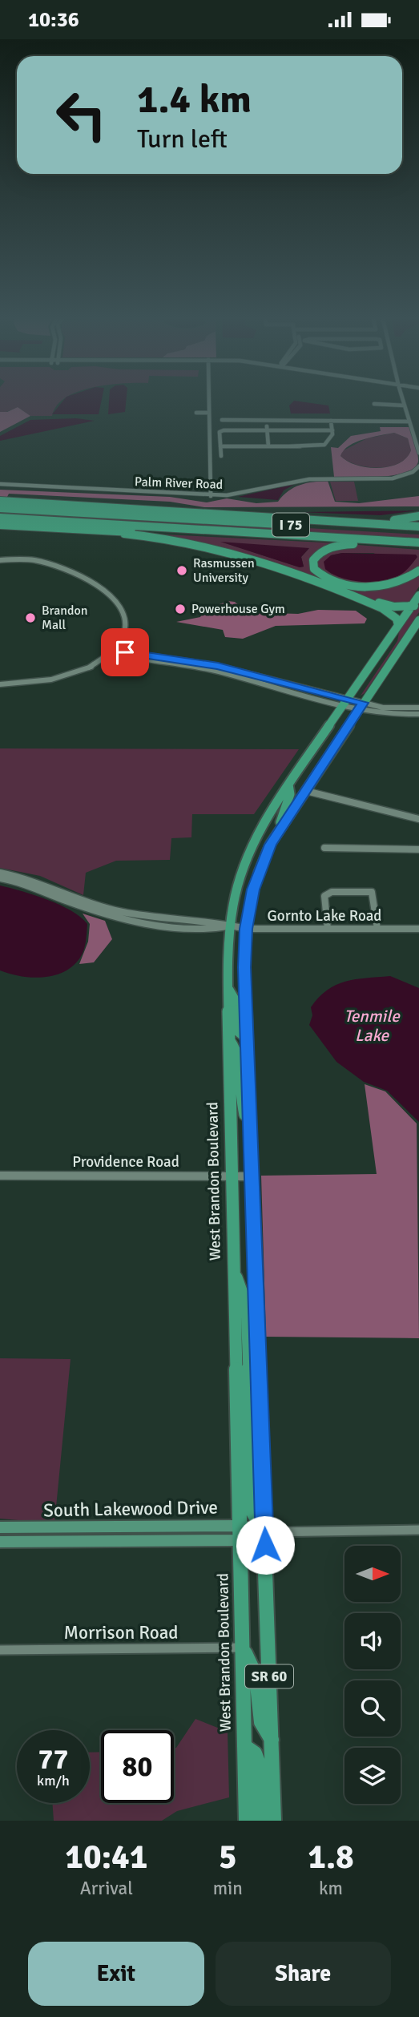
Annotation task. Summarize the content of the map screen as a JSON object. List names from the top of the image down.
{
  "streets": {
    "highway": ["I 75", "West Brandon Boulevard", "SR 60"],
    "main road": ["South Lakewood Drive"],
    "street": [
      "Palm River Road",
      "Gornto Lake Road",
      "Providence Road",
      "Morrison Road"
    ]
  },
  "crossings": [
    ["Gornto Lake Road", "West Brandon Boulevard"],
    ["Gornto Lake Road", "SR 60"],
    ["Providence Road", "West Brandon Boulevard"],
    ["Providence Road", "SR 60"],
    ["West Brandon Boulevard", "South Lakewood Drive"],
    ["West Brandon Boulevard", "Morrison Road"],
    ["South Lakewood Drive", "SR 60"]
  ],
  "water": ["Tenmile Lake"],
  "places": ["Rasmussen University", "Powerhouse Gym", "Brandon Mall"],
  "north": "right",
  "page": {
    "status": "10:36",
    "turn": ["1.4 km", "Turn left"],
    "speed": "77 km/h",
    "limit": "80",
    "eta": [
      "10:41",
      "Arrival",
      "5",
      "min",
      "1.8",
      "km"
    ],
    "buttons": ["Exit", "Share"]
  }
}
